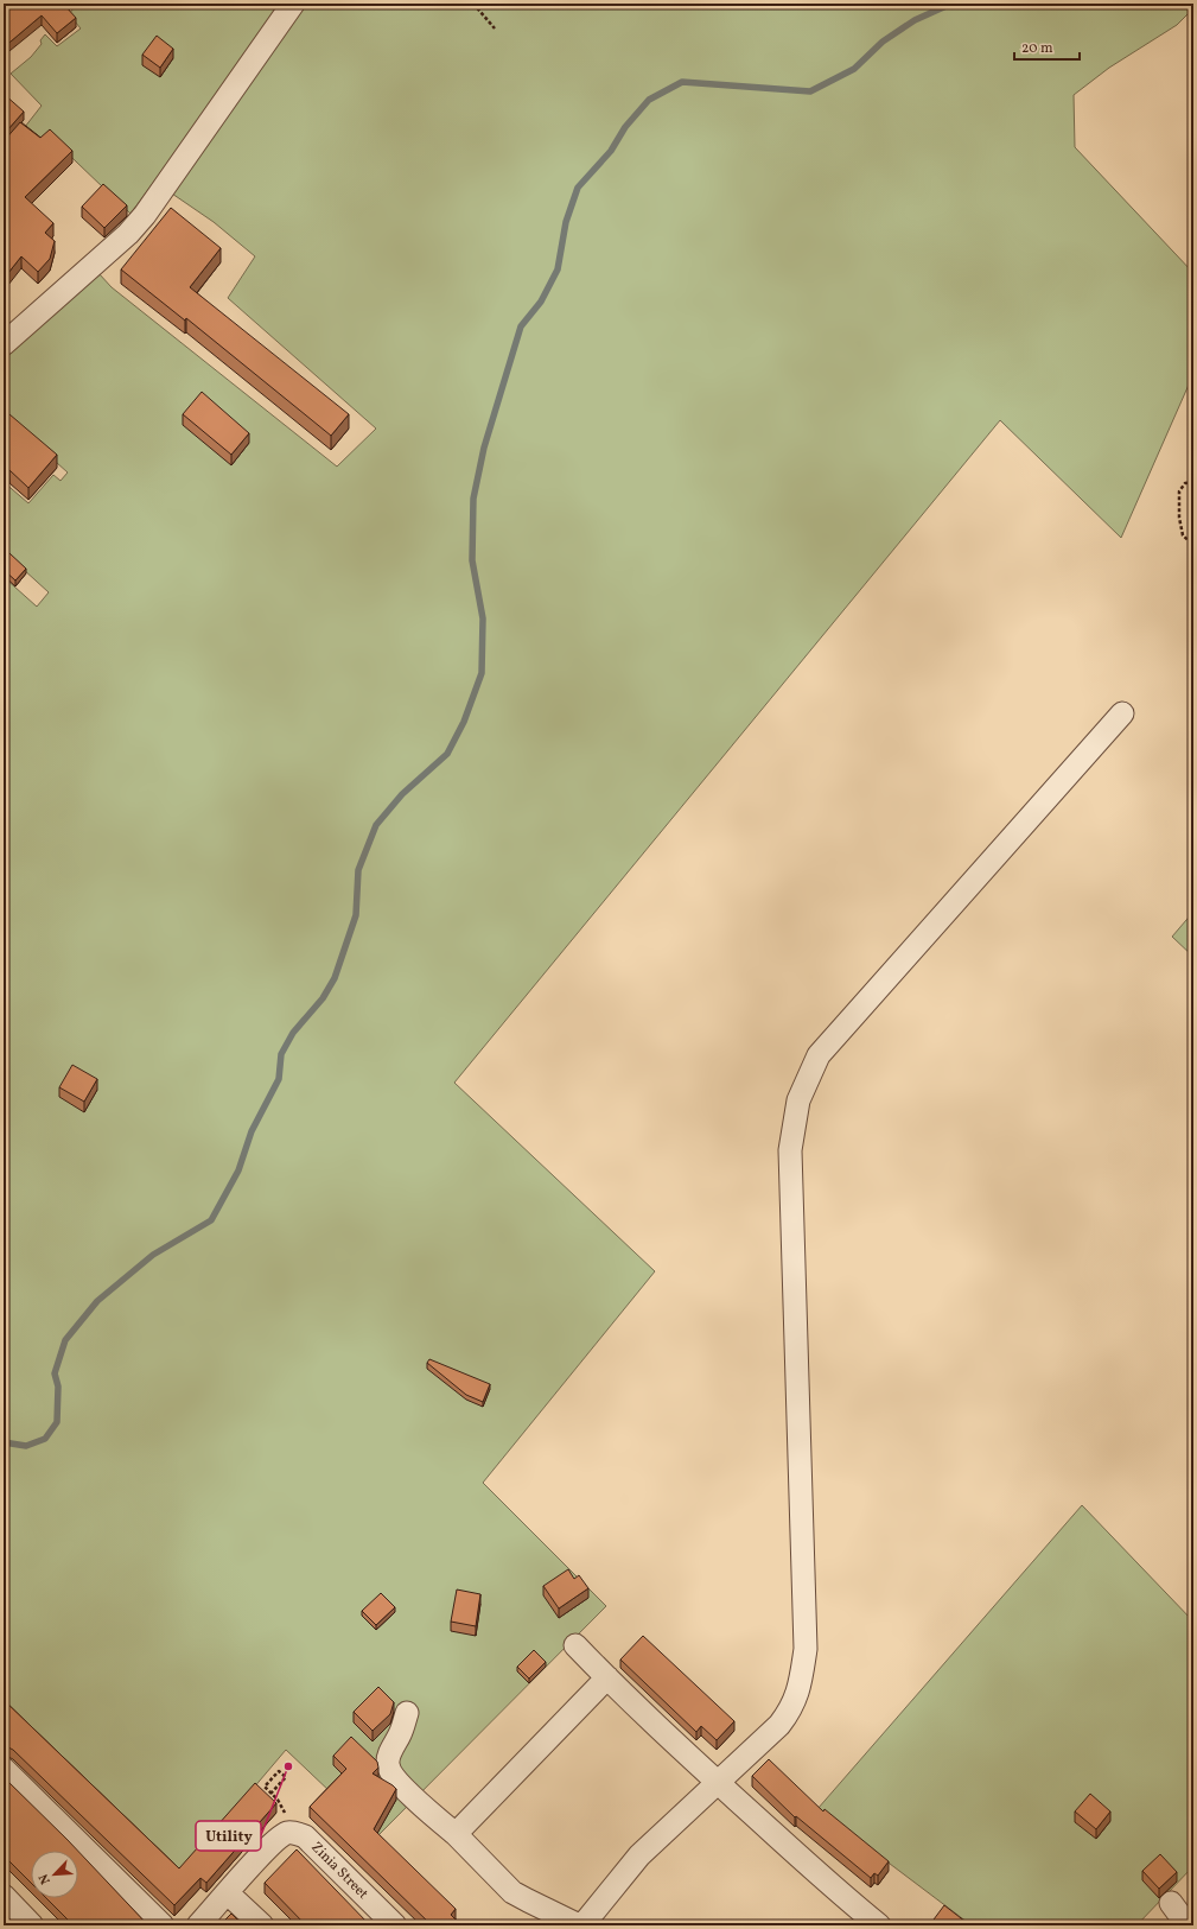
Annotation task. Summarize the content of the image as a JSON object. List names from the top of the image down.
{
  "streets": {
    "street": ["Zinia Street"]
  },
  "places": ["Utility"],
  "scale_bar": "20 m",
  "north": "bottom left"
}
